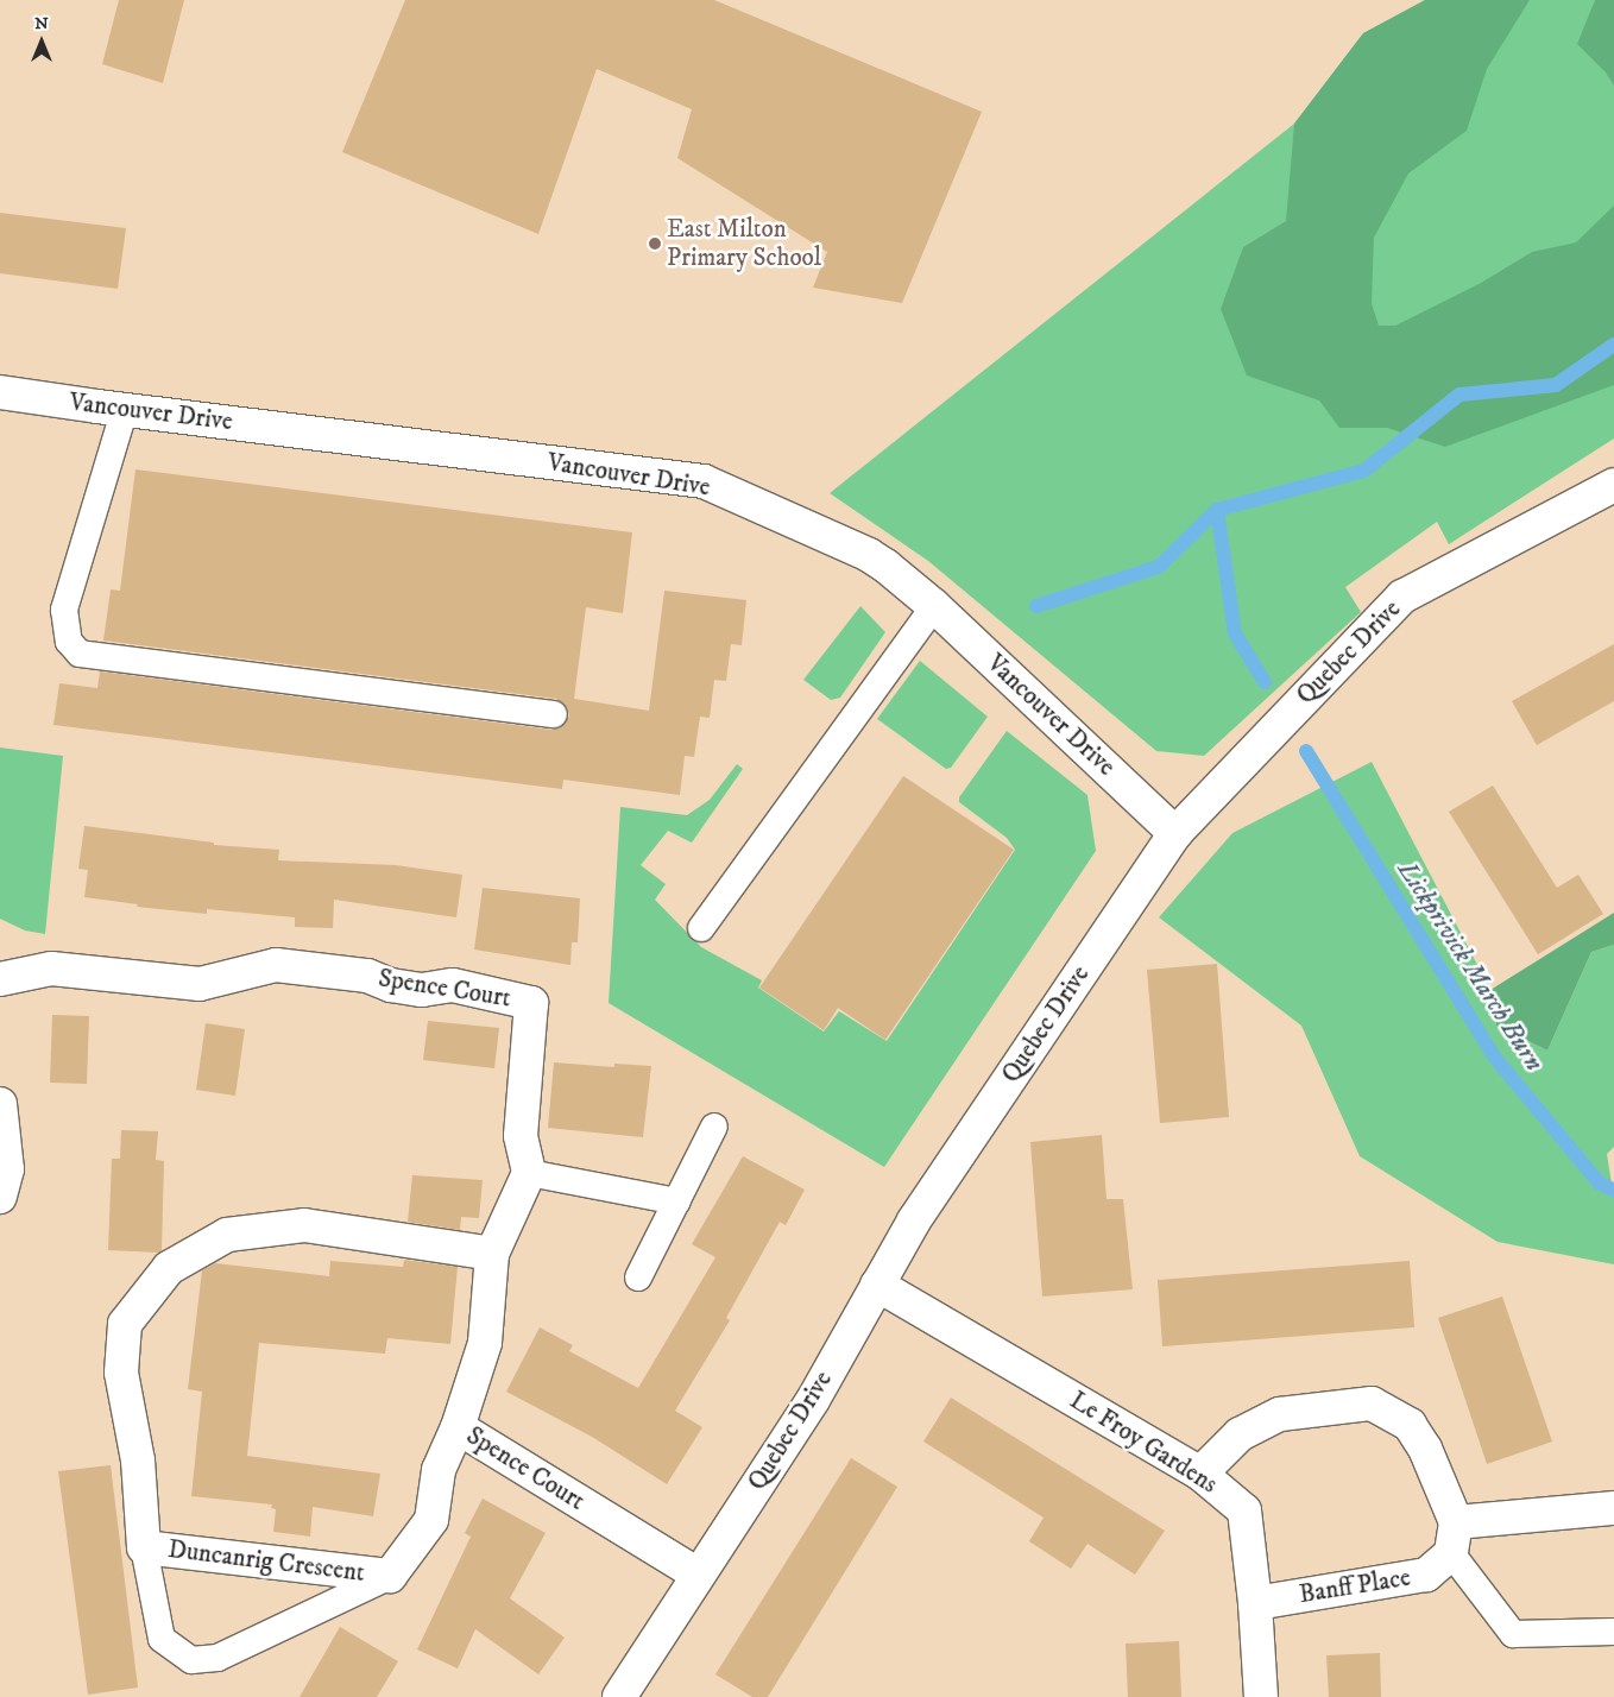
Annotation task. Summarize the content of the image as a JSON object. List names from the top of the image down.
{
  "streets": {
    "street": [
      "Vancouver Drive",
      "Quebec Drive",
      "Spence Court",
      "Le Froy Gardens",
      "Duncanrig Crescent",
      "Banff Place"
    ]
  },
  "crossings": [
    ["Vancouver Drive", "Quebec Drive"],
    ["Quebec Drive", "Spence Court"],
    ["Quebec Drive", "Le Froy Gardens"],
    ["Spence Court", "Duncanrig Crescent"],
    ["Le Froy Gardens", "Banff Place"]
  ],
  "water": ["Lickprivick March Burn"],
  "places": ["East Milton Primary School"],
  "north": "top"
}
